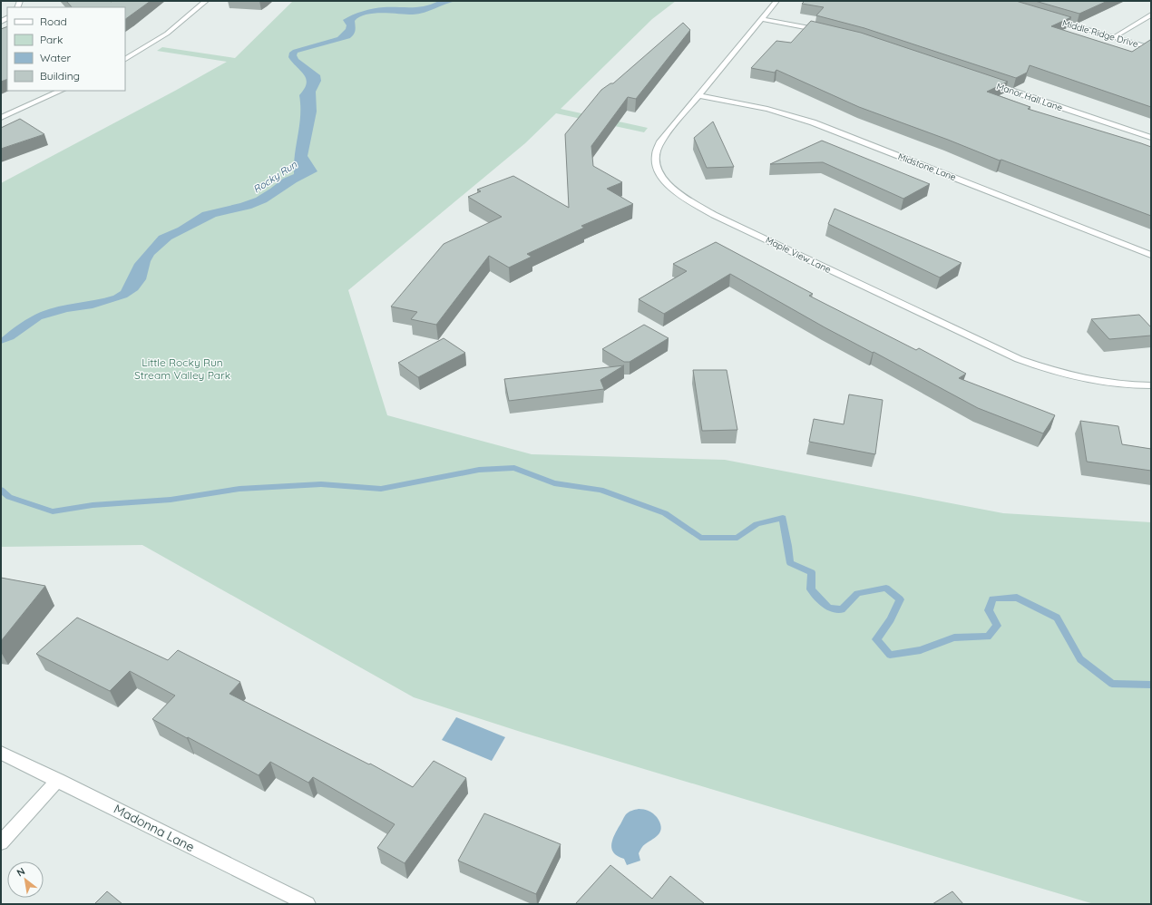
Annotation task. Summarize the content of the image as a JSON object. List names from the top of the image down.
{
  "streets": {
    "street": [
      "Middle Ridge Drive",
      "Manor Hall Lane",
      "Midstone Lane",
      "Maple View Lane",
      "Madonna Lane"
    ]
  },
  "crossings": [
    ["Midstone Lane", "Maple View Lane"]
  ],
  "water": ["Rocky Run"],
  "parks": ["Little Rocky Run Stream Valley Park"],
  "legend": [
    "Road",
    "Park",
    "Water",
    "Building"
  ],
  "north": "top left"
}
